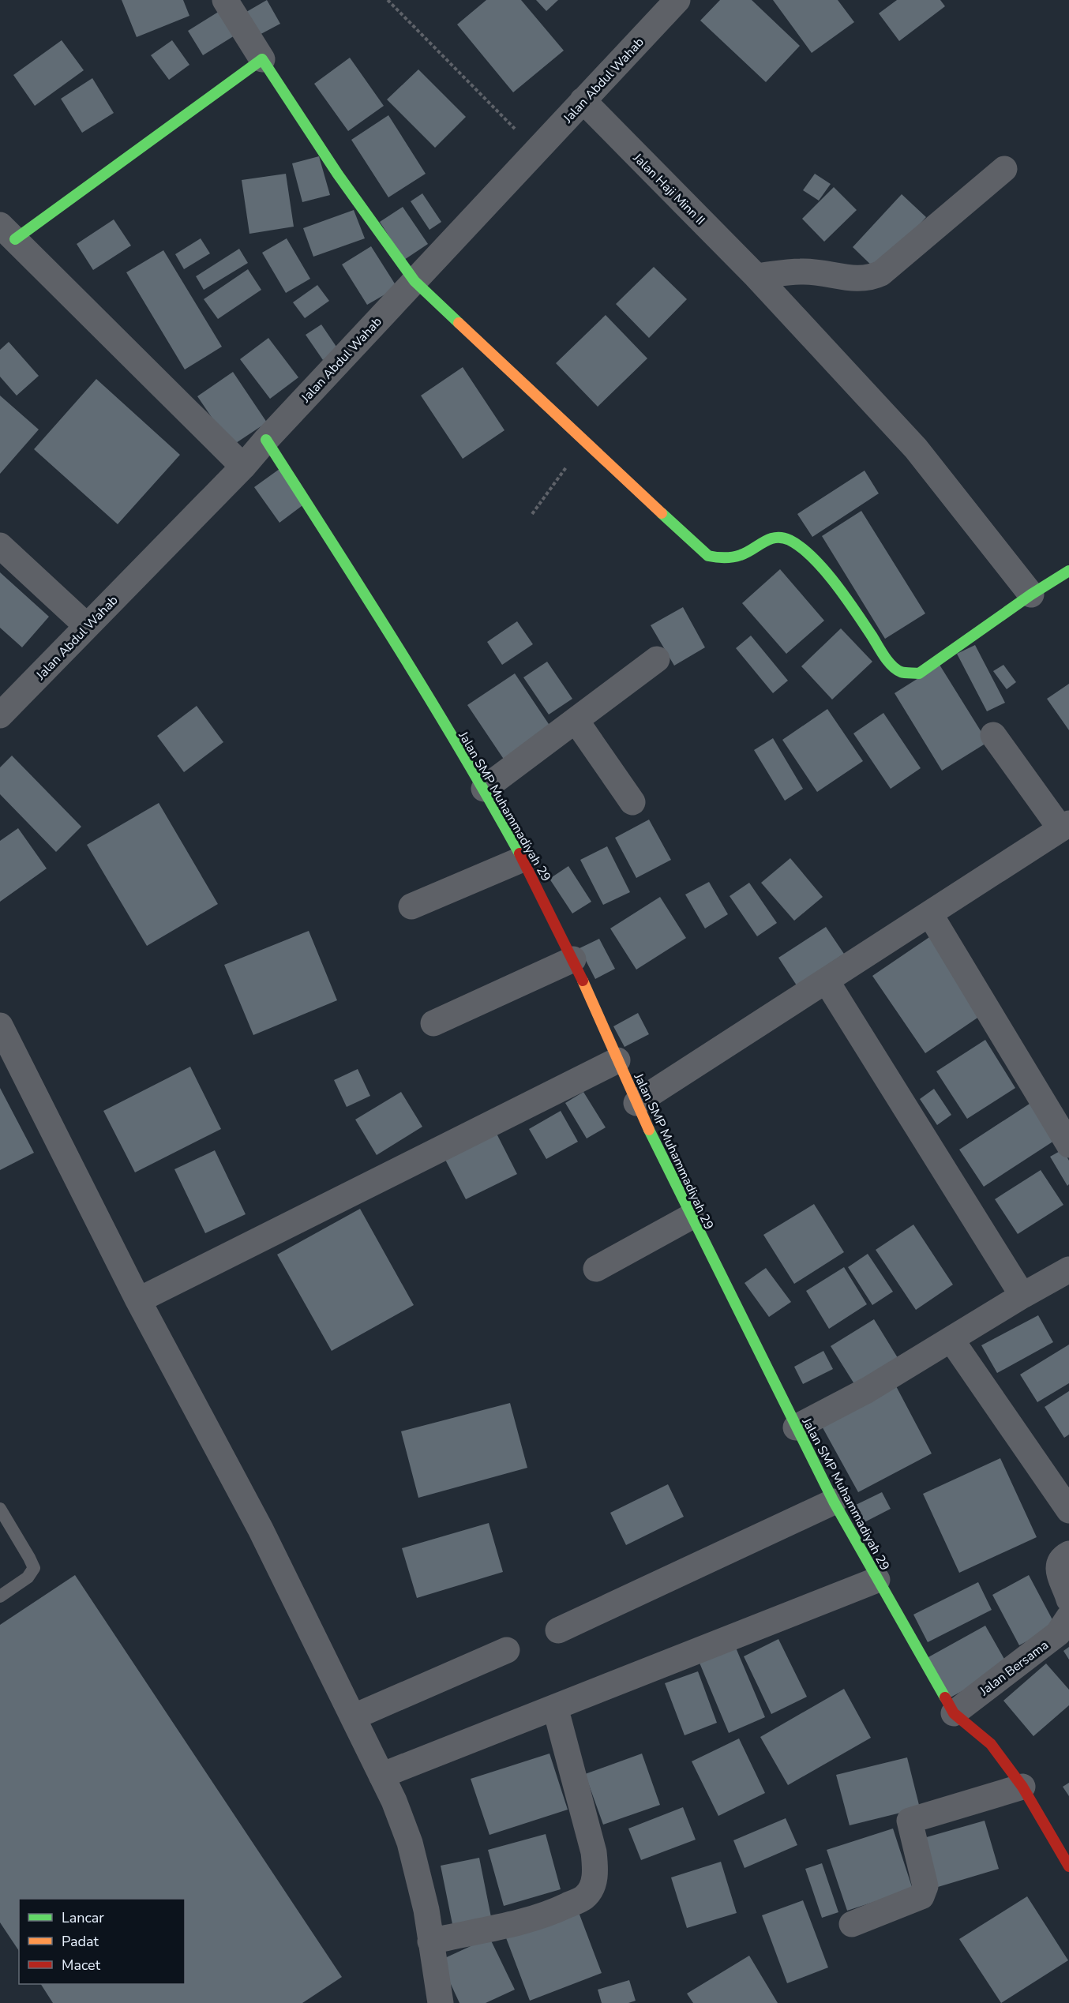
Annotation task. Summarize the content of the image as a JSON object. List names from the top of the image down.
{
  "streets": {
    "street": [
      "Jalan Abdul Wahab",
      "Jalan Haji Minn II",
      "Jalan SMP Muhammadiyah 29",
      "Jalan Bersama"
    ]
  },
  "crossings": [
    ["Jalan Abdul Wahab", "Jalan Haji Minn II"],
    ["Jalan Abdul Wahab", "Jalan SMP Muhammadiyah 29"],
    ["Jalan SMP Muhammadiyah 29", "Jalan Bersama"]
  ],
  "legend": ["Lancar", "Padat", "Macet"]
}
